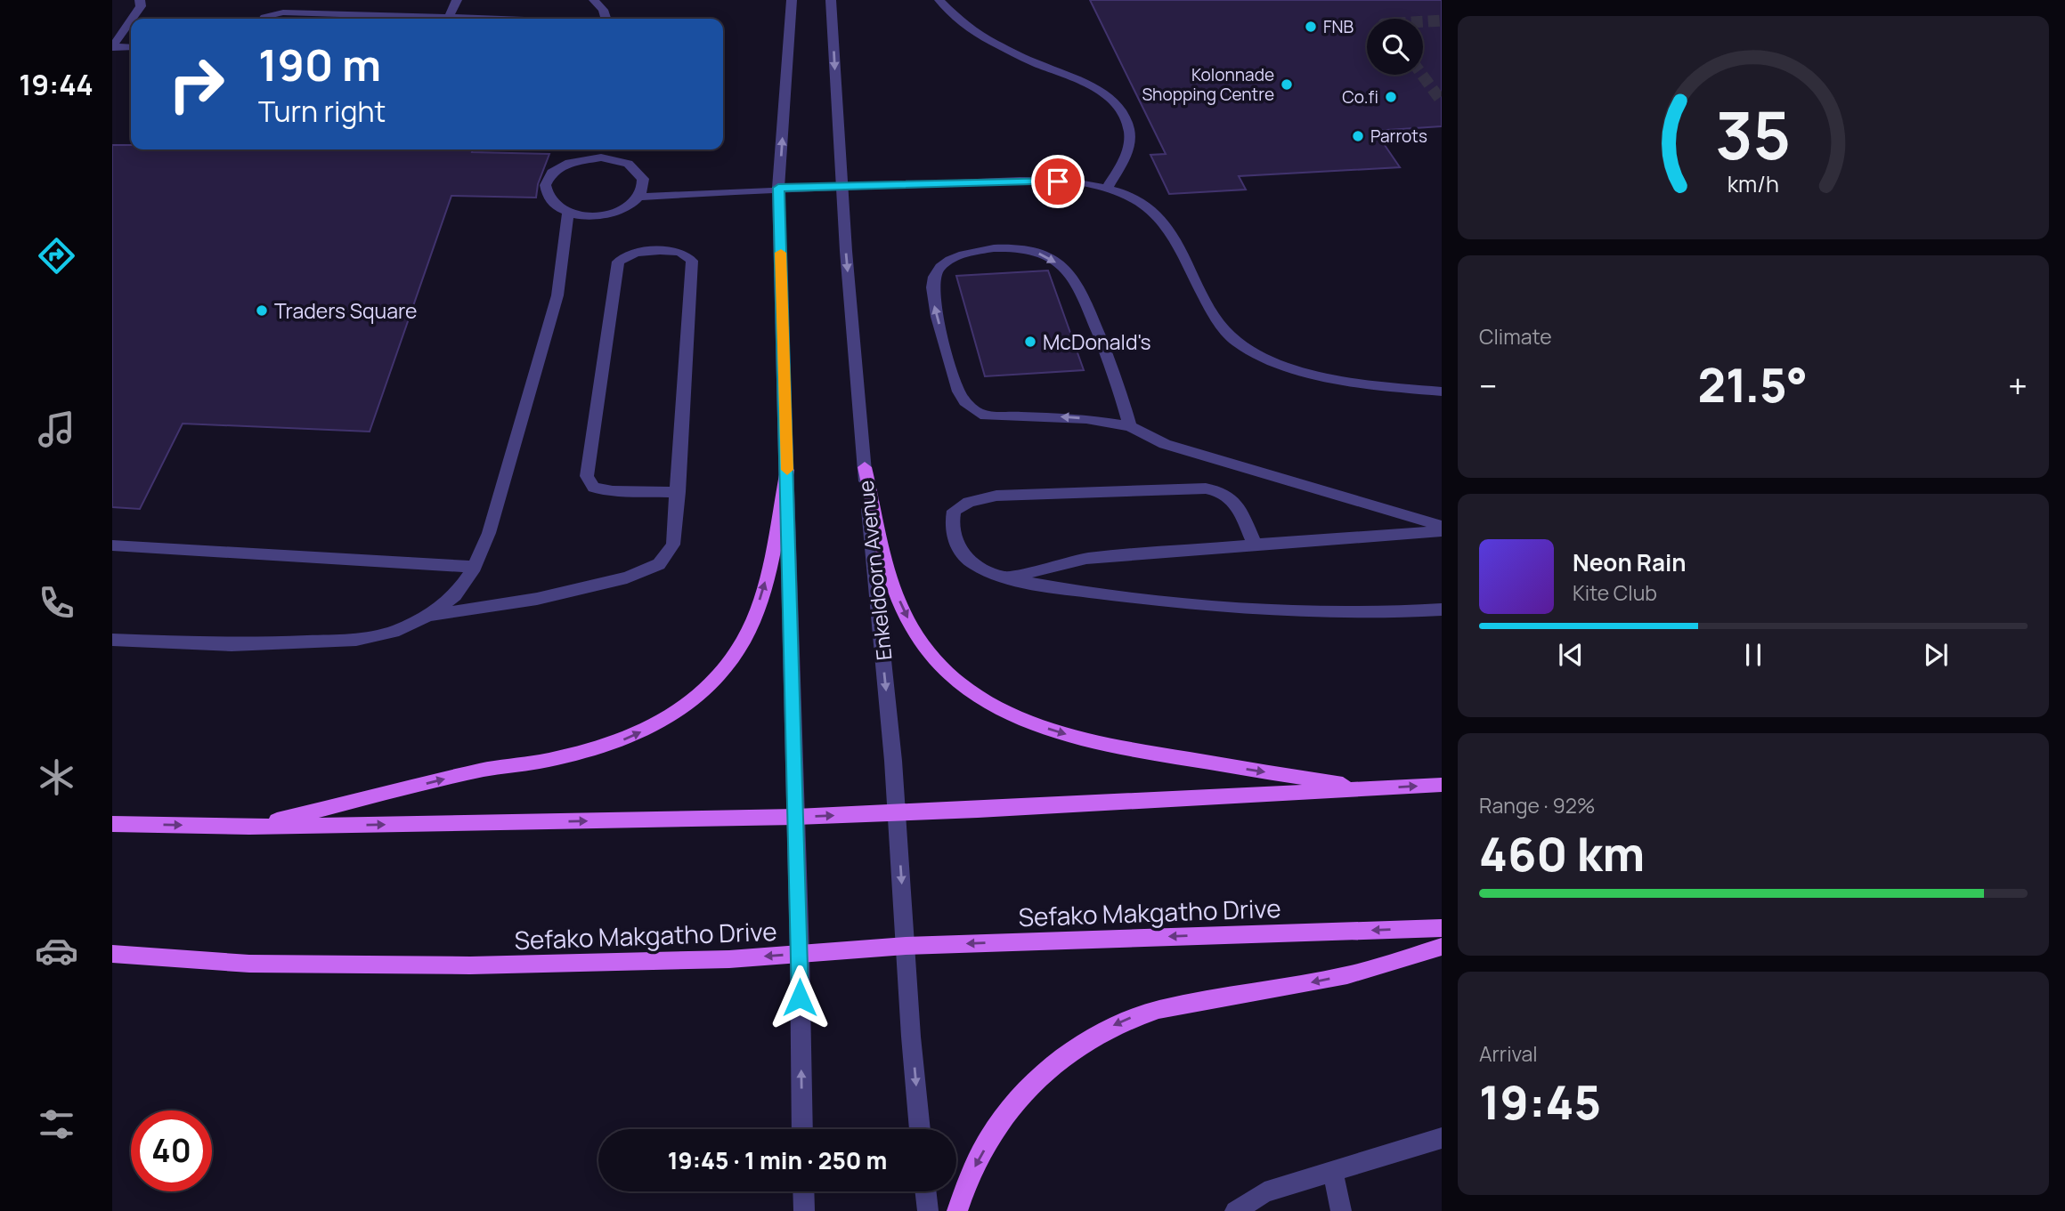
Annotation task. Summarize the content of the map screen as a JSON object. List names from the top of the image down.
{
  "streets": {
    "main road": ["Sefako Makgatho Drive"],
    "street": ["Enkeldoorn Avenue"]
  },
  "crossings": [
    ["Enkeldoorn Avenue", "Sefako Makgatho Drive"]
  ],
  "places": [
    "FNB",
    "Kolonnade Shopping Centre",
    "Co.fi",
    "Parrots",
    "Traders Square",
    "McDonald's"
  ],
  "page": {
    "tabs": "19:44",
    "turn": ["190 m", "Turn right"],
    "tile": [
      "Climate",
      ["Range · 92%", "460 km"],
      ["Arrival", "19:45"]
    ],
    "heat": ["−", "21.5°", "+"],
    "song": ["Neon Rain", "Kite Club"],
    "limit": "40",
    "trip": "19:45 · 1 min · 250 m",
    "gauge": ["35", "km/h"]
  }
}
